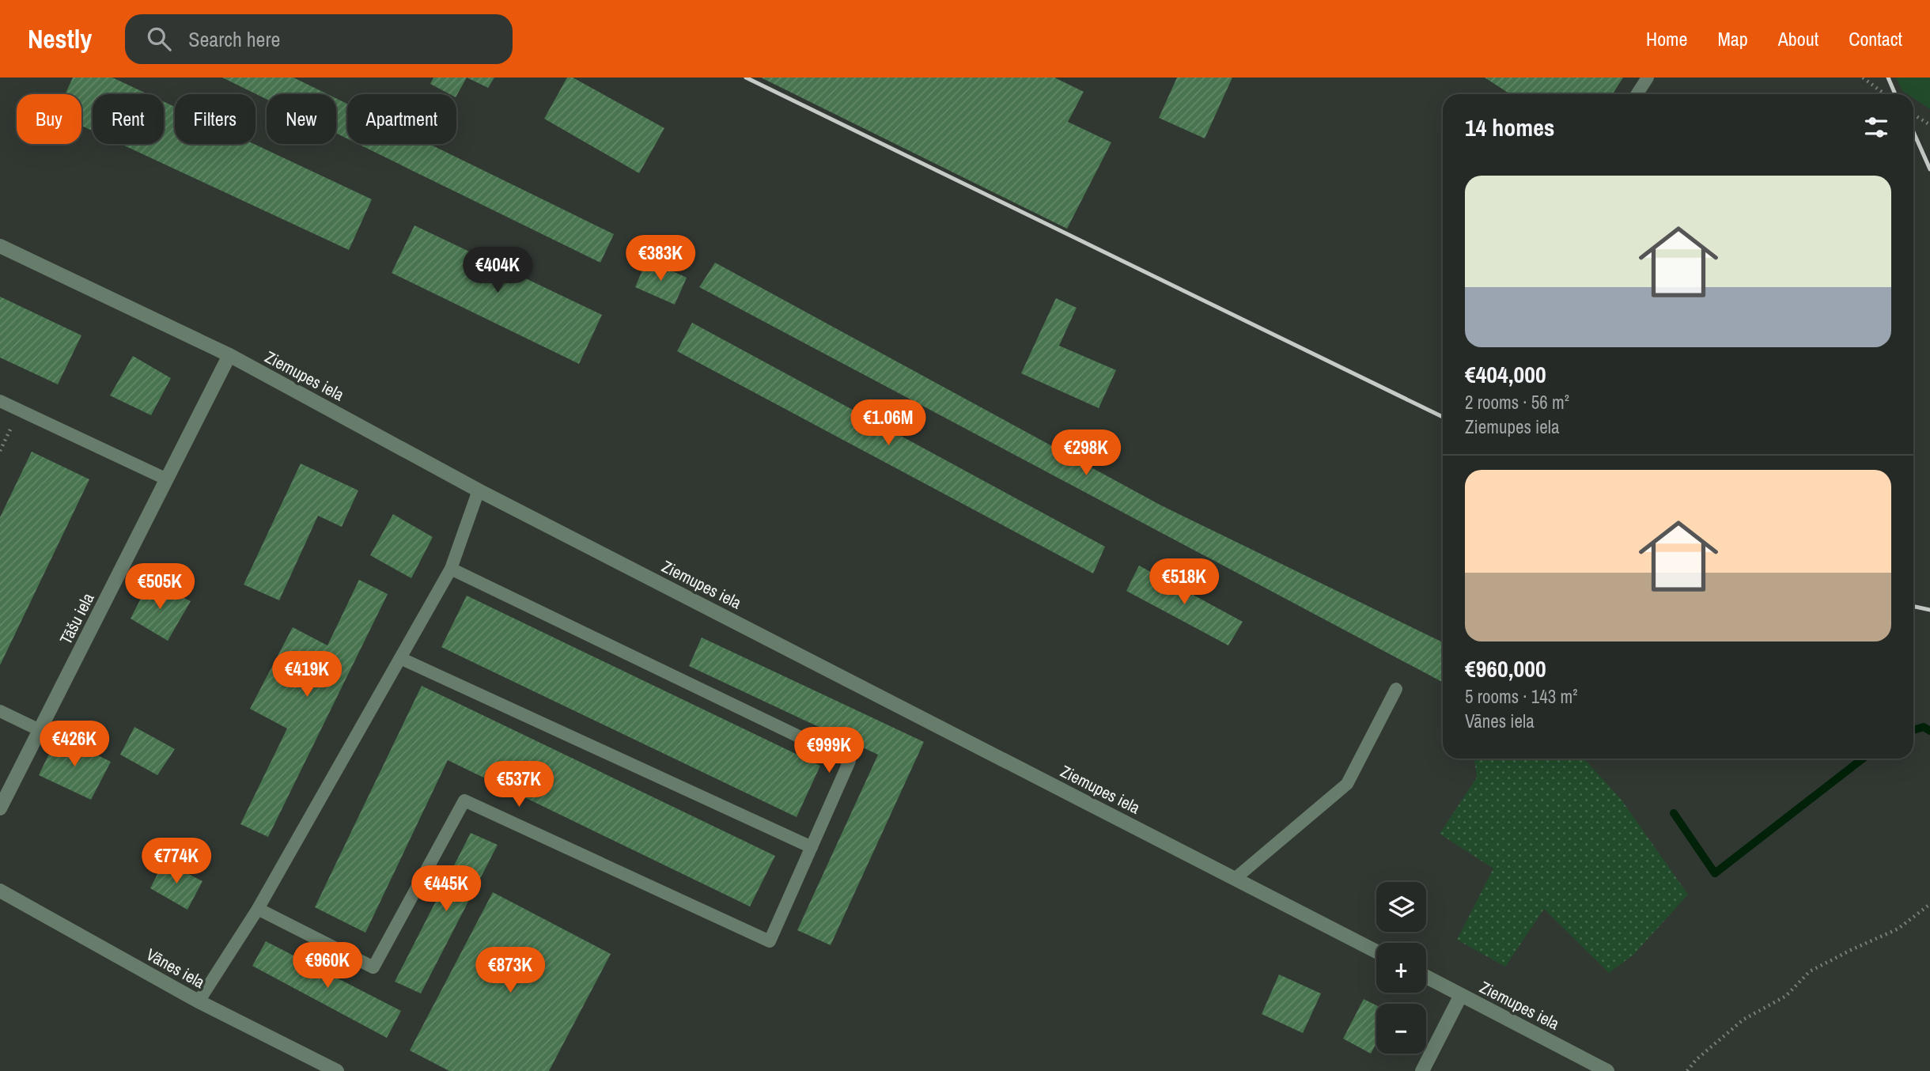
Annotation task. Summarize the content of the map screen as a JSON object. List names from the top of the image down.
{
  "streets": {
    "street": ["Ziemupes iela", "Tāšu iela", "Vānes iela"]
  },
  "crossings": [
    ["Ziemupes iela", "Tāšu iela"]
  ],
  "page": {
    "header": "Nestly",
    "search": "Search here",
    "nav": [
      "Home",
      "Map",
      "About",
      "Contact"
    ],
    "chip": [
      "Buy",
      "Rent",
      "Filters",
      "New",
      "Apartment"
    ],
    "heading": "14 homes",
    "list": [
      {
        "name": "€404,000",
        "note": "2 rooms · 56 m² · Ziemupes iela"
      },
      {
        "name": "€960,000",
        "note": "5 rooms · 143 m² · Vānes iela"
      }
    ],
    "price": [
      "€383K",
      "€404K",
      "€1.06M",
      "€298K",
      "€518K",
      "€505K",
      "€419K",
      "€426K",
      "€999K",
      "€537K",
      "€774K",
      "€445K",
      "€960K",
      "€873K"
    ],
    "map_buttons": ["+", "−"]
  }
}
